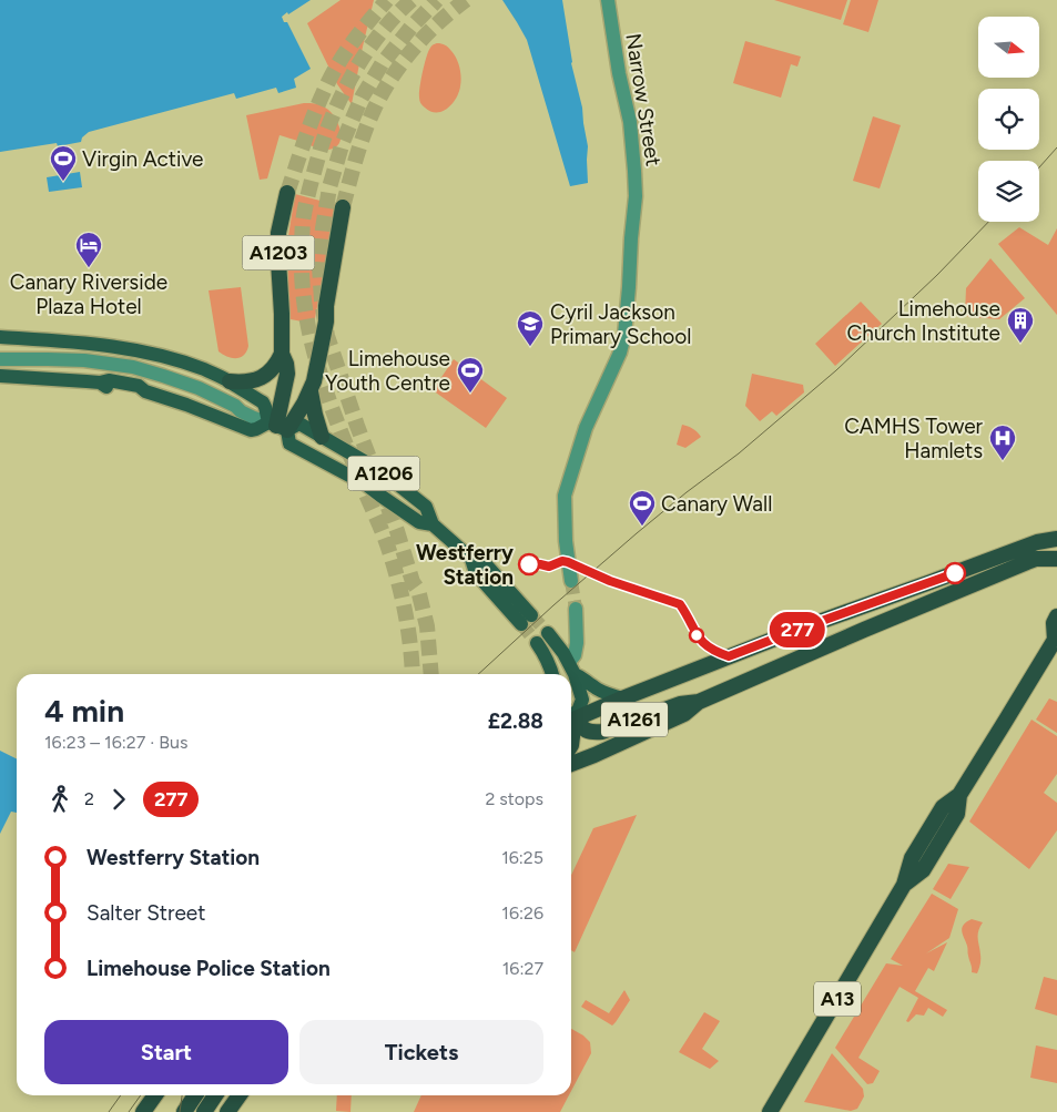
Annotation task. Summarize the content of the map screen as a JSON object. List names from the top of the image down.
{
  "streets": {
    "highway": ["A1203", "A1261", "A13"],
    "main road": ["A1206"],
    "street": ["Narrow Street"]
  },
  "crossings": [
    ["A1203", "A1206"]
  ],
  "places": {
    "sports": ["Virgin Active", "Limehouse Youth Centre", "Canary Wall"],
    "hotel": ["Canary Riverside Plaza Hotel"],
    "building": ["Limehouse Church Institute"],
    "school or university": ["Cyril Jackson Primary School"],
    "hospital": ["CAMHS Tower Hamlets"],
    "other": ["Westferry Station"]
  },
  "lines": ["bus line 277"],
  "north": "right",
  "page": {
    "on_map": "277",
    "heading": ["4 min", "16:23 – 16:27 · Bus", "£2.88"],
    "legs": ["2", "277", "2 stops"],
    "list": [
      {
        "name": "Westferry Station",
        "value": "16:25"
      },
      {
        "name": "Salter Street",
        "value": "16:26"
      },
      {
        "name": "Limehouse Police Station",
        "value": "16:27"
      }
    ],
    "buttons": ["Start", "Tickets"]
  }
}
